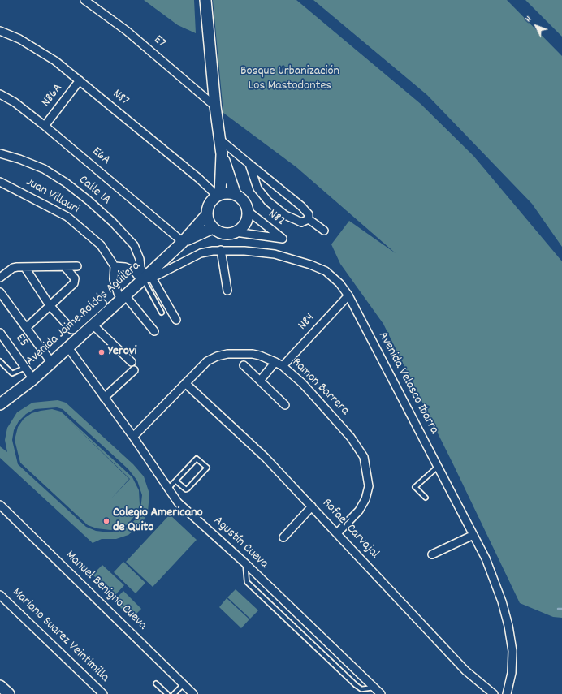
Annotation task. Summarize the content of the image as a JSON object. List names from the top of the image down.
{
  "streets": {
    "street": [
      "E7",
      "N86A",
      "N87",
      "E6A",
      "Calle 1A",
      "Juan Villauri",
      "N82",
      "Avenida Jaime Roldós Aguilera",
      "N84",
      "E5",
      "Avenida Velasco Ibarra",
      "Ramon Barrera",
      "Rafael Carvajal",
      "Agustín Cueva",
      "Manuel Benigno Cueva",
      "Mariano Suarez Veintimilla"
    ]
  },
  "crossings": [
    ["N86A", "N87"],
    ["N86A", "E6A"],
    ["N87", "N82"],
    ["N87", "Avenida Jaime Roldós Aguilera"],
    ["E6A", "Avenida Jaime Roldós Aguilera"],
    ["Calle 1A", "Avenida Jaime Roldós Aguilera"],
    ["Calle 1A", "Avenida Velasco Ibarra"],
    ["N82", "Avenida Jaime Roldós Aguilera"],
    ["Avenida Jaime Roldós Aguilera", "E5"],
    ["Avenida Jaime Roldós Aguilera", "Avenida Velasco Ibarra"],
    ["Avenida Jaime Roldós Aguilera", "Agustín Cueva"],
    ["N84", "Avenida Velasco Ibarra"],
    ["N84", "Ramon Barrera"],
    ["Ramon Barrera", "Rafael Carvajal"],
    ["Ramon Barrera", "Agustín Cueva"]
  ],
  "parks": ["Bosque Urbanización Los Mastodontes"],
  "places": ["Yerovi", "Colegio Americano de Quito"],
  "north": "top left"
}
